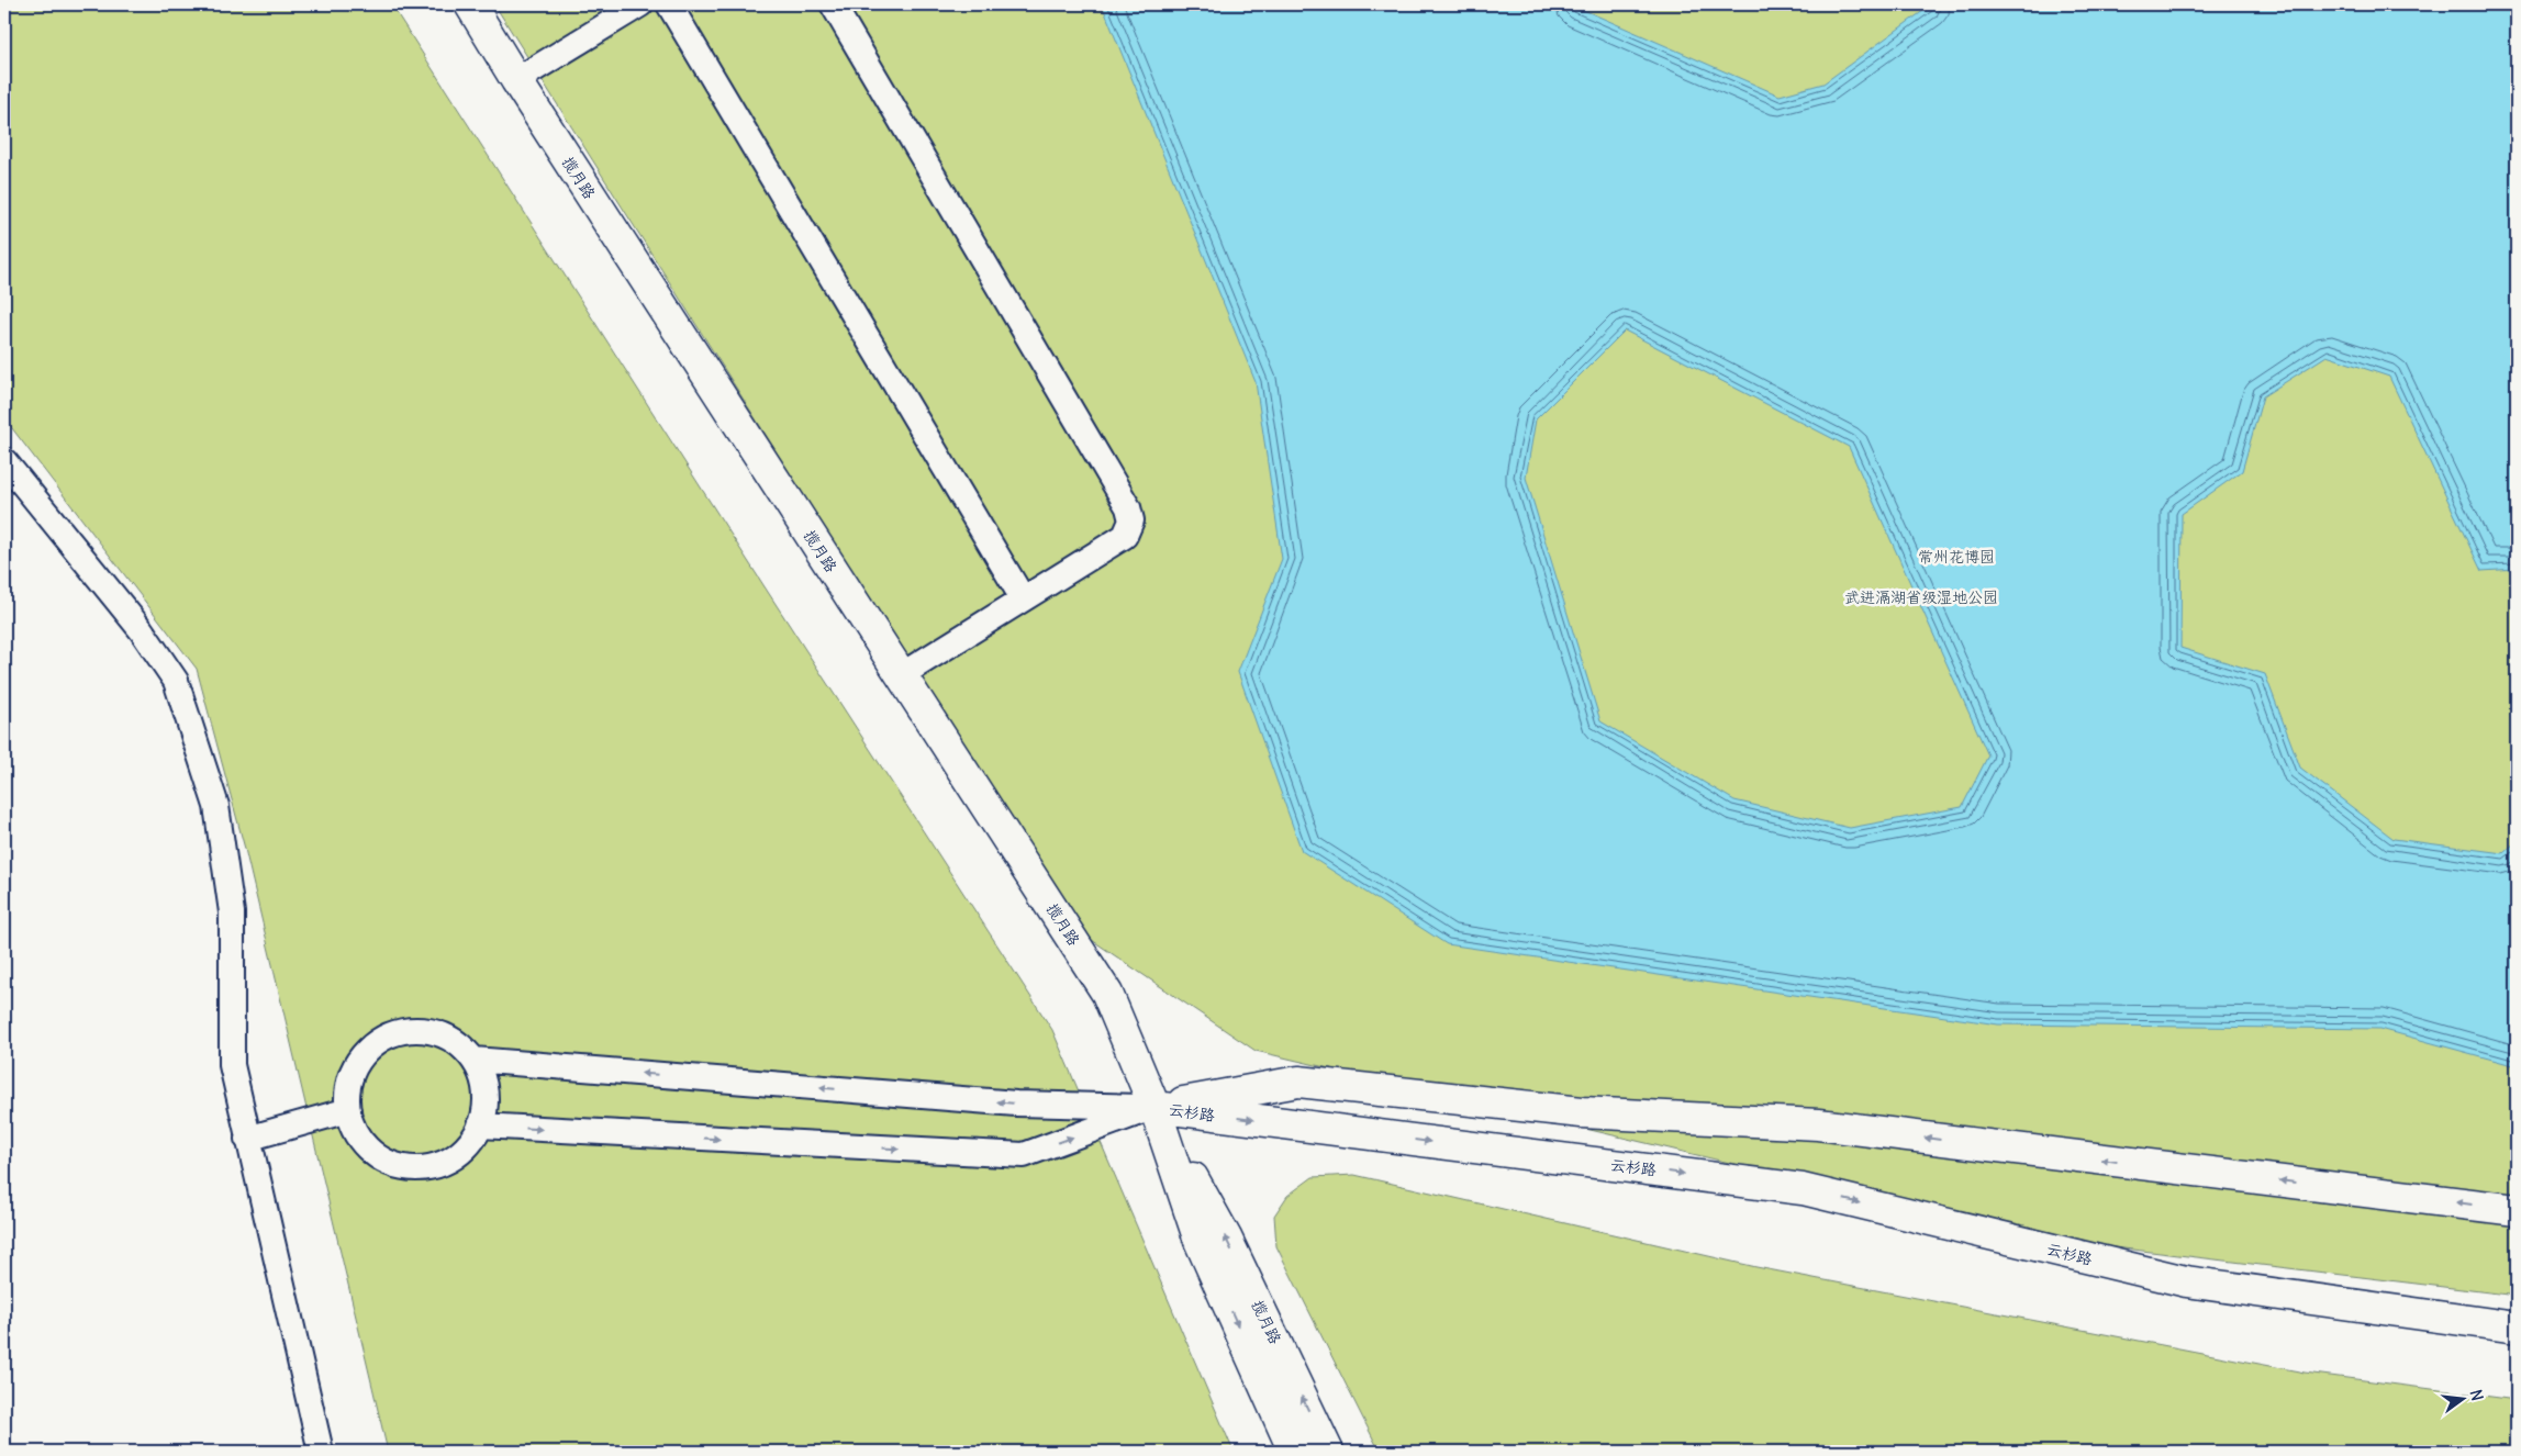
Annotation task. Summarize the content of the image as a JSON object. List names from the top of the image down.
{
  "streets": {
    "street": ["揽月路", "云杉路"]
  },
  "crossings": [
    ["揽月路", "云杉路"]
  ],
  "parks": ["常州花博园", "武进滆湖省级湿地公园"],
  "north": "right"
}
